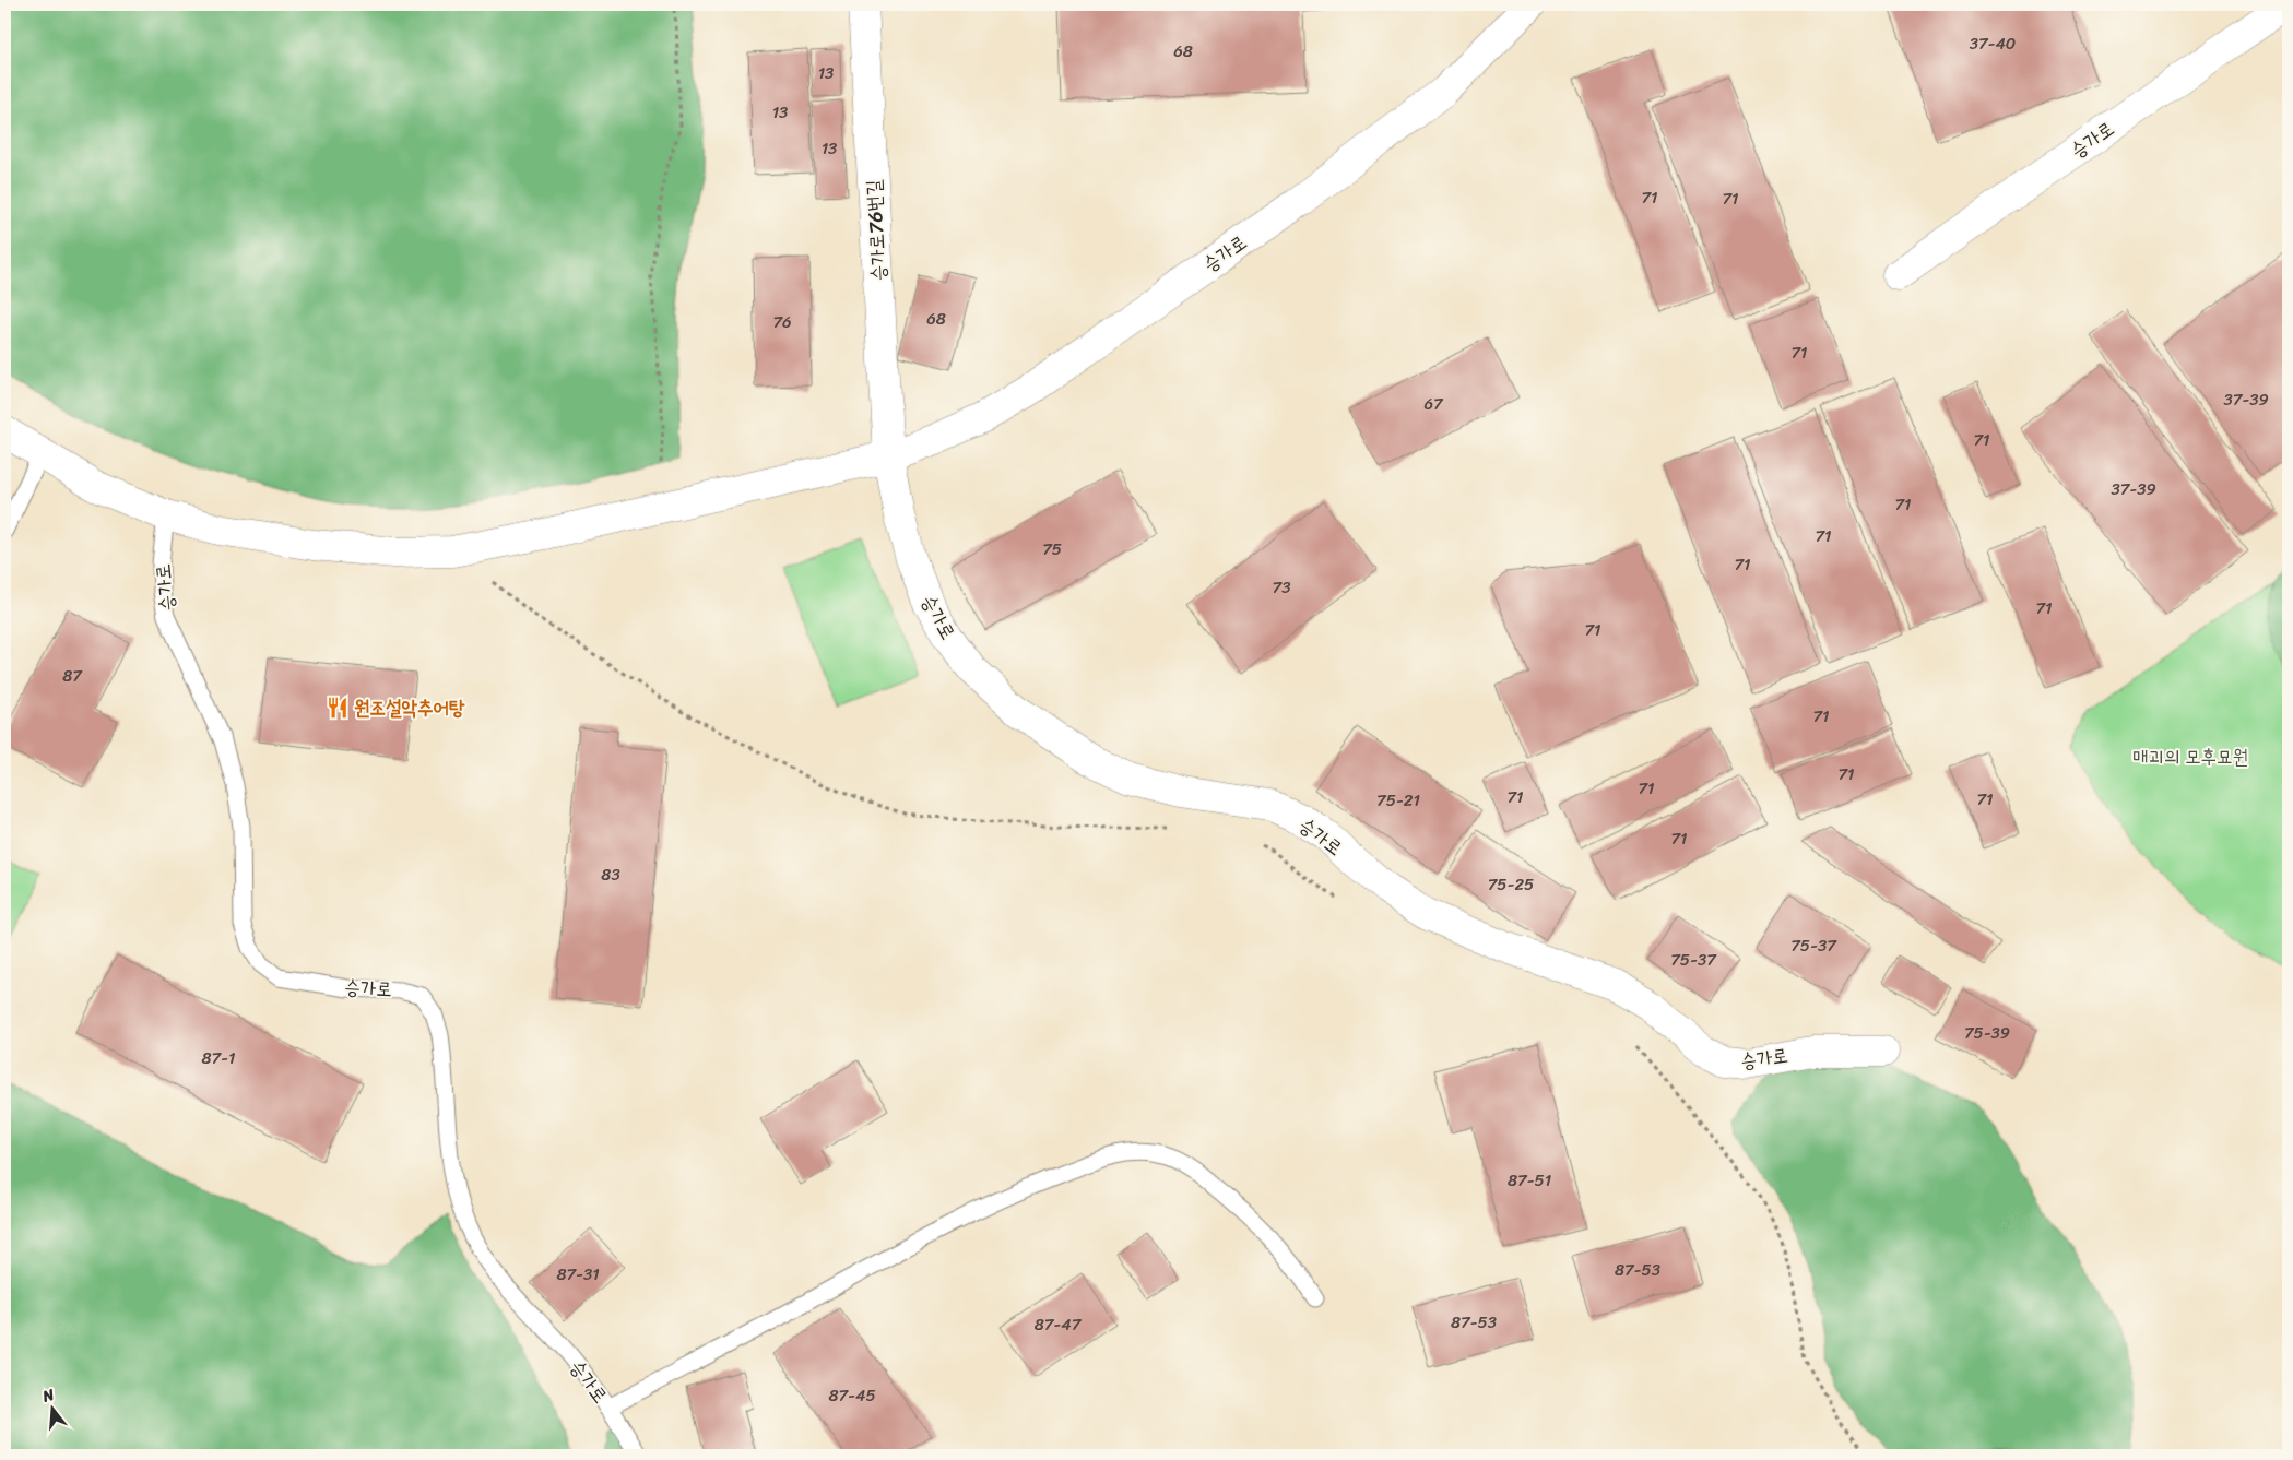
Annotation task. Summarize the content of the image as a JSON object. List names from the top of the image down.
{
  "streets": {
    "street": ["승가로", "승가로76번길"]
  },
  "crossings": [
    ["승가로", "승가로76번길"]
  ],
  "parks": ["매괴의 모후묘원"],
  "places": {
    "restaurant": ["원조설악추어탕"]
  },
  "house_numbers": [
    "37-40",
    "68",
    "13",
    "13",
    "13",
    "71",
    "71",
    "68",
    "76",
    "71",
    "37-39",
    "67",
    "71",
    "37-39",
    "71",
    "71",
    "75",
    "71",
    "73",
    "71",
    "71",
    "87",
    "71",
    "71",
    "71",
    "71",
    "71",
    "75-21",
    "71",
    "83",
    "75-25",
    "75-37",
    "75-37",
    "75-39",
    "87-1",
    "87-51",
    "87-53",
    "87-31",
    "87-53",
    "87-47",
    "87-45"
  ],
  "north": "top"
}
